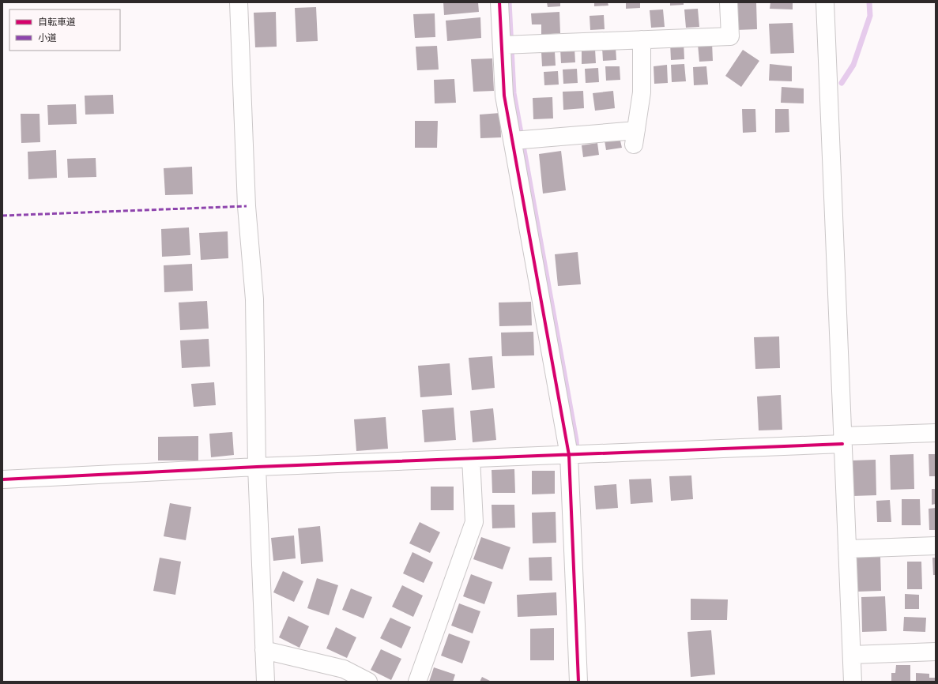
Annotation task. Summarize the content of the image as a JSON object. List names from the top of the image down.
{
  "legend": ["自転車道", "小道"]
}
